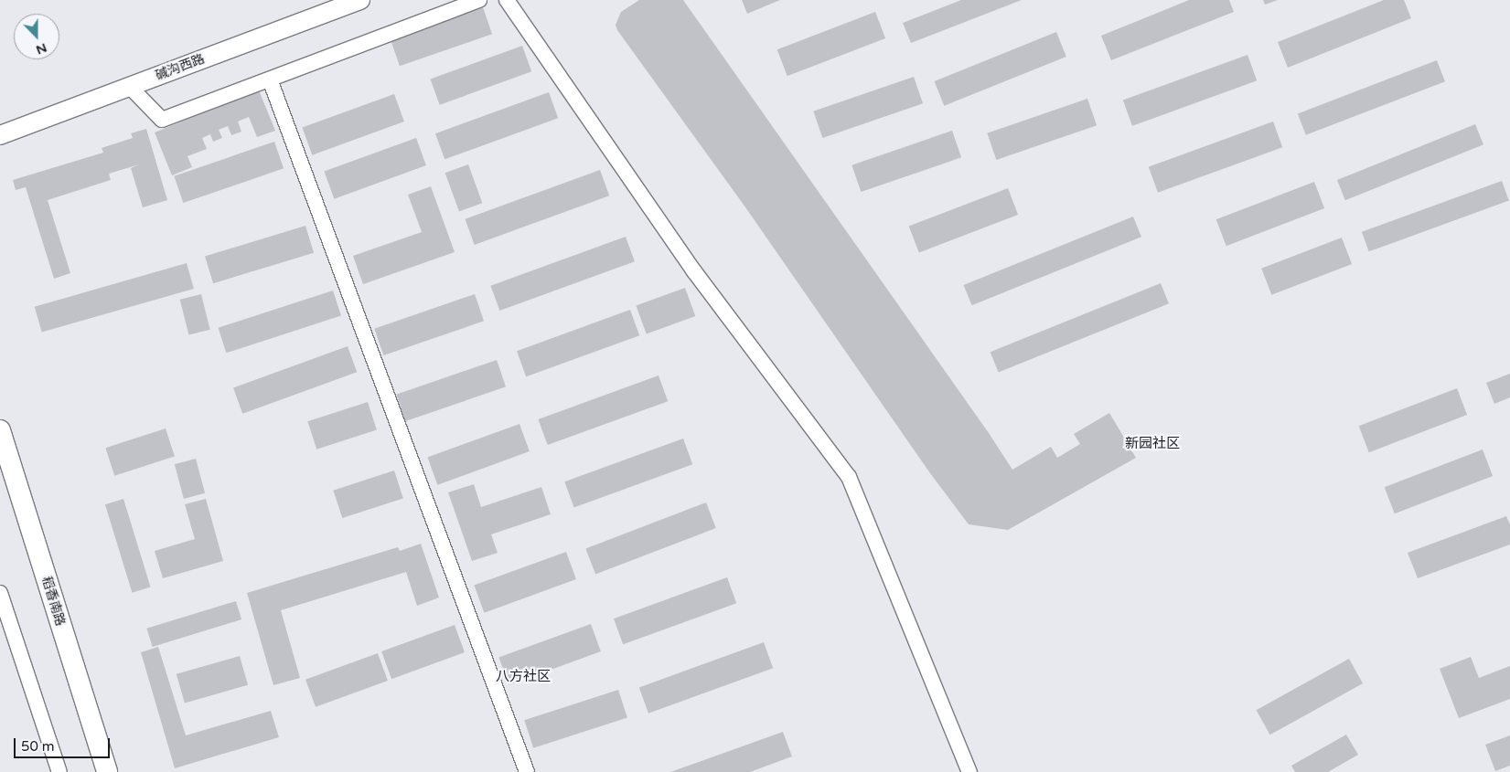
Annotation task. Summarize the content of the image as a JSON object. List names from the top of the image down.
{
  "streets": {
    "main road": ["稻香南路"],
    "street": ["碱沟西路"]
  },
  "districts": ["新园社区", "八方社区"],
  "scale_bar": "50 m",
  "north": "bottom"
}
